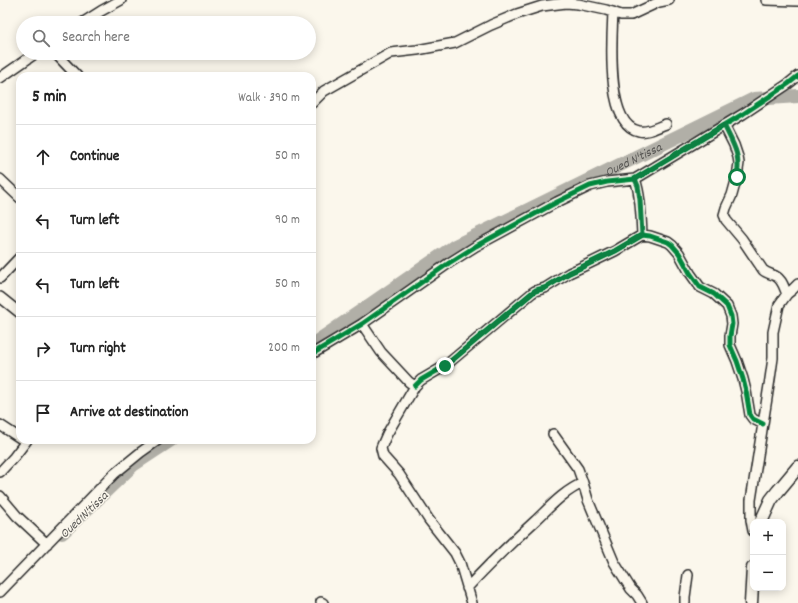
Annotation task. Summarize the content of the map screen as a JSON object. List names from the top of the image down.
{
  "water": ["Oued N'tissa"],
  "page": {
    "search": "Search here",
    "heading": ["5 min", "Walk · 390 m"],
    "list": [
      ["Continue", "50 m"],
      ["Turn left", "90 m"],
      ["Turn left", "50 m"],
      ["Turn right", "200 m"],
      "Arrive at destination"
    ],
    "map_buttons": ["+", "−"]
  }
}
